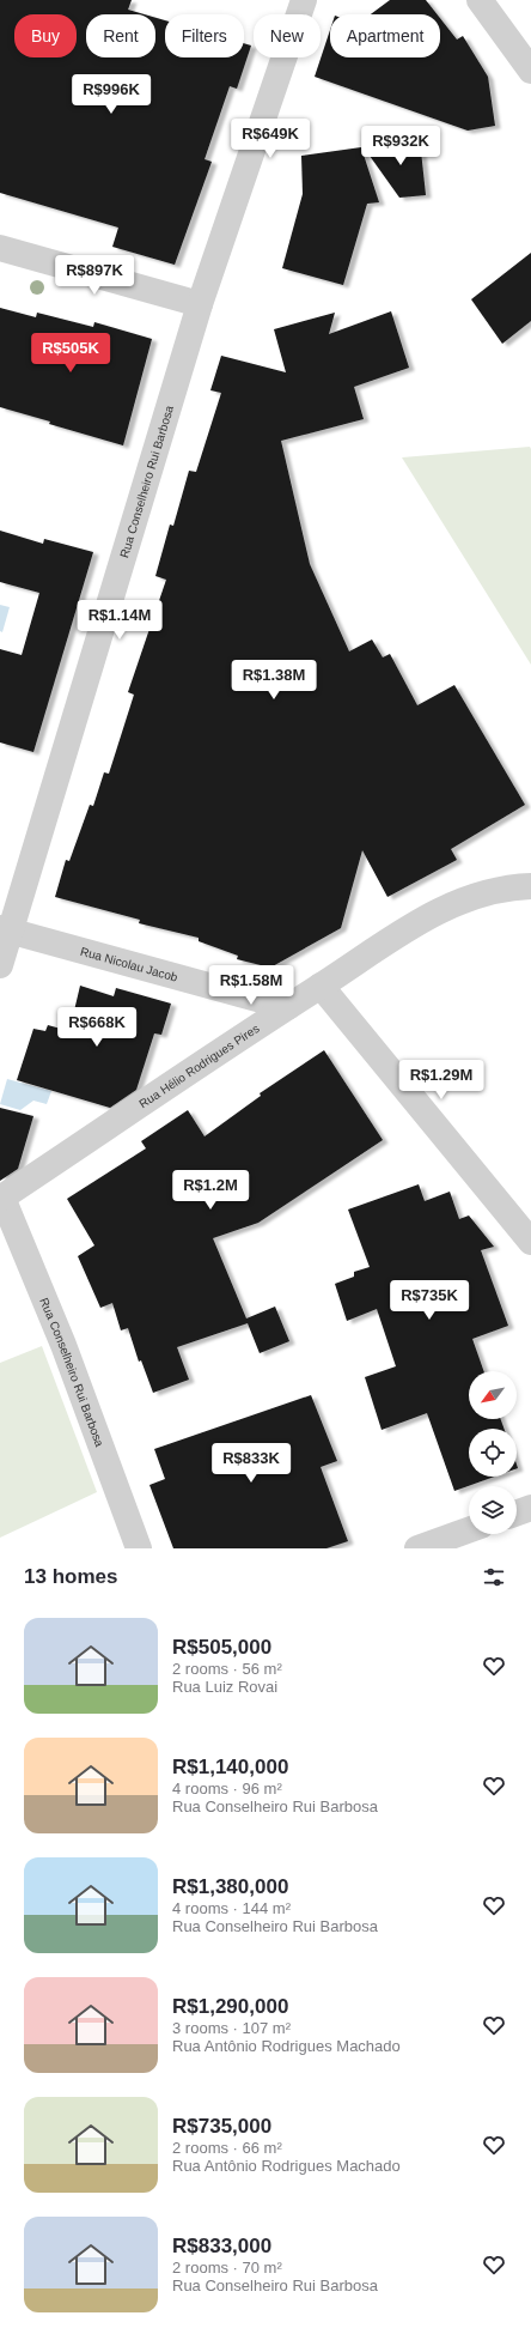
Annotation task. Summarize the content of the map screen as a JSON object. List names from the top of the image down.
{
  "streets": {
    "street": ["Rua Conselheiro Rui Barbosa", "Rua Nicolau Jacob", "Rua Hélio Rodrigues Pires"]
  },
  "crossings": [
    ["Rua Conselheiro Rui Barbosa", "Rua Nicolau Jacob"],
    ["Rua Conselheiro Rui Barbosa", "Rua Hélio Rodrigues Pires"],
    ["Rua Nicolau Jacob", "Rua Hélio Rodrigues Pires"]
  ],
  "north": "bottom left",
  "page": {
    "chip": [
      "Buy",
      "Rent",
      "Filters",
      "New",
      "Apartment"
    ],
    "price": [
      "R$996K",
      "R$649K",
      "R$932K",
      "R$897K",
      "R$505K",
      "R$1.14M",
      "R$1.38M",
      "R$1.58M",
      "R$668K",
      "R$1.29M",
      "R$1.2M",
      "R$735K",
      "R$833K"
    ],
    "heading": "13 homes",
    "list": [
      {
        "name": "R$505,000",
        "note": "2 rooms · 56 m² · Rua Luiz Rovai"
      },
      {
        "name": "R$1,140,000",
        "note": "4 rooms · 96 m² · Rua Conselheiro Rui Barbosa"
      },
      {
        "name": "R$1,380,000",
        "note": "4 rooms · 144 m² · Rua Conselheiro Rui Barbosa"
      },
      {
        "name": "R$1,290,000",
        "note": "3 rooms · 107 m² · Rua Antônio Rodrigues Machado"
      },
      {
        "name": "R$735,000",
        "note": "2 rooms · 66 m² · Rua Antônio Rodrigues Machado"
      },
      {
        "name": "R$833,000",
        "note": "2 rooms · 70 m² · Rua Conselheiro Rui Barbosa"
      }
    ]
  }
}
